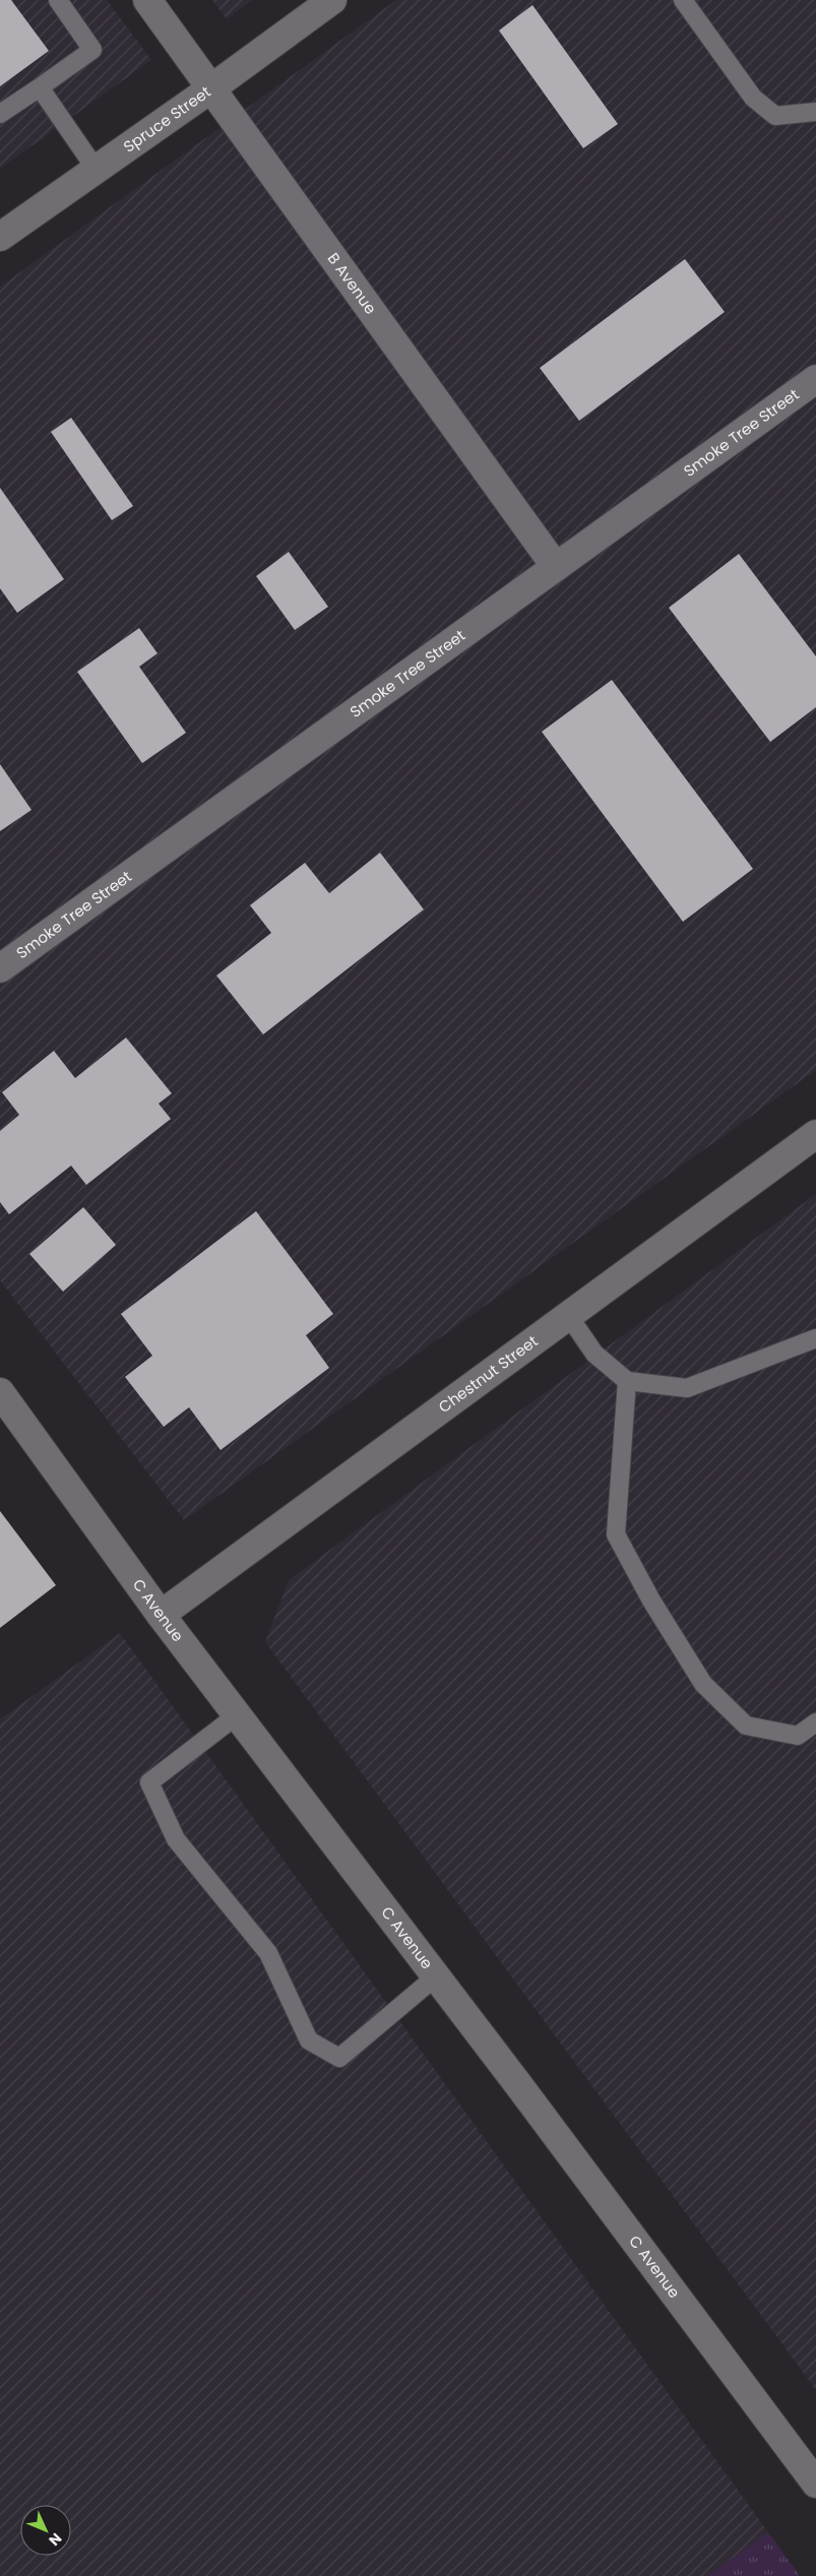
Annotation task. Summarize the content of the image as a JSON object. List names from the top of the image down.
{
  "streets": {
    "street": [
      "Spruce Street",
      "B Avenue",
      "Smoke Tree Street",
      "Chestnut Street",
      "C Avenue"
    ]
  },
  "crossings": [
    ["Spruce Street", "B Avenue"],
    ["B Avenue", "Smoke Tree Street"],
    ["Chestnut Street", "C Avenue"]
  ],
  "north": "bottom right"
}
